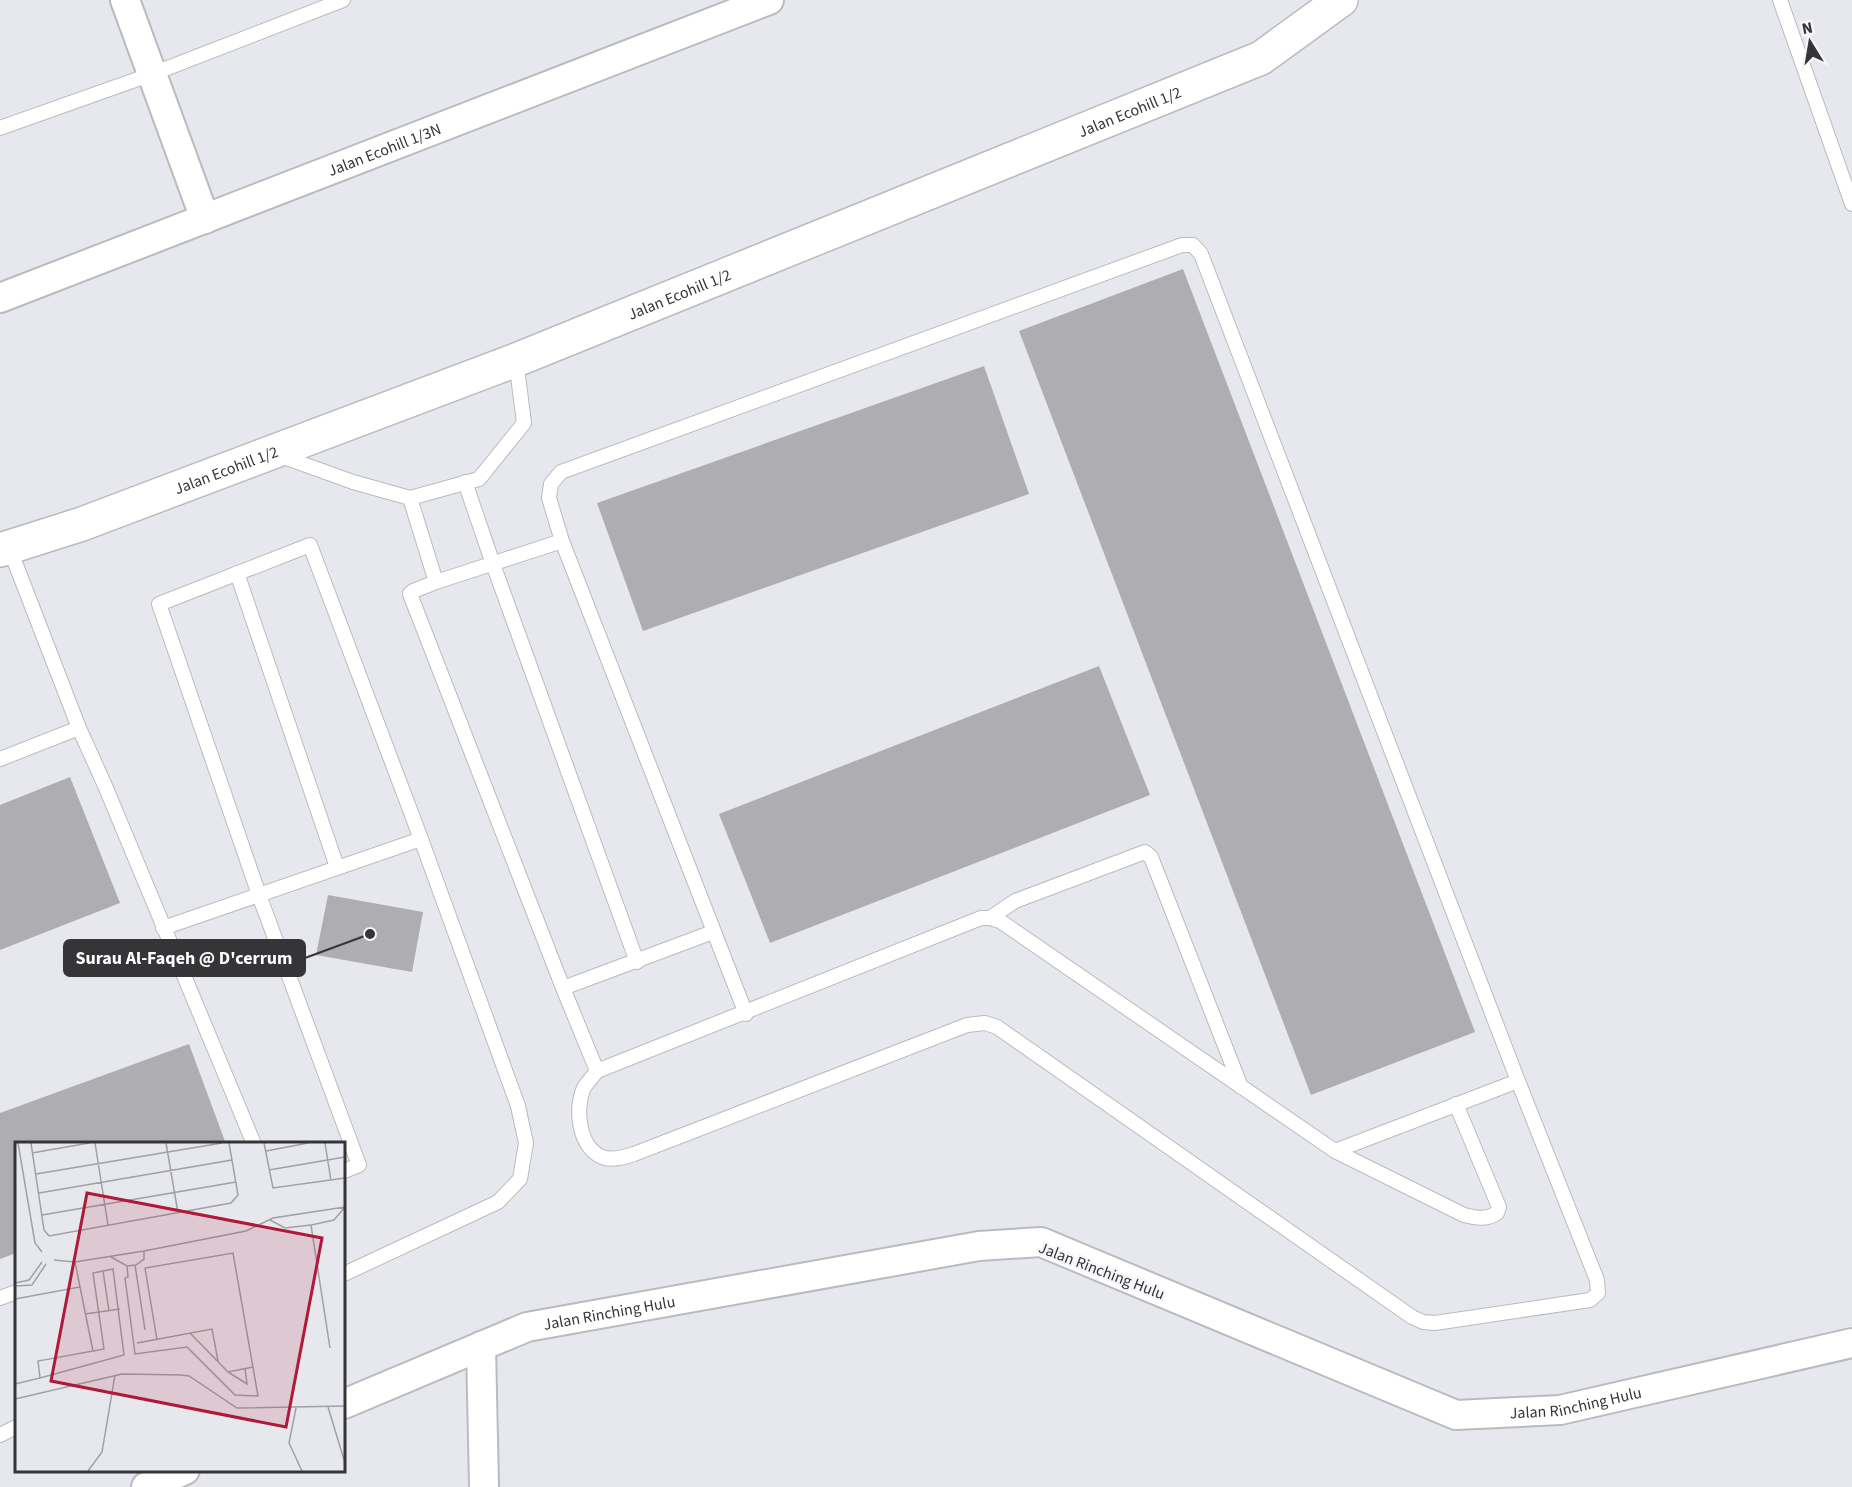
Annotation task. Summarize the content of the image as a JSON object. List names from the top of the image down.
{
  "streets": {
    "street": ["Jalan Ecohill 1/2", "Jalan Ecohill 1/3N", "Jalan Rinching Hulu"]
  },
  "places": ["Surau Al-Faqeh @ D'cerrum"],
  "north": "top"
}
